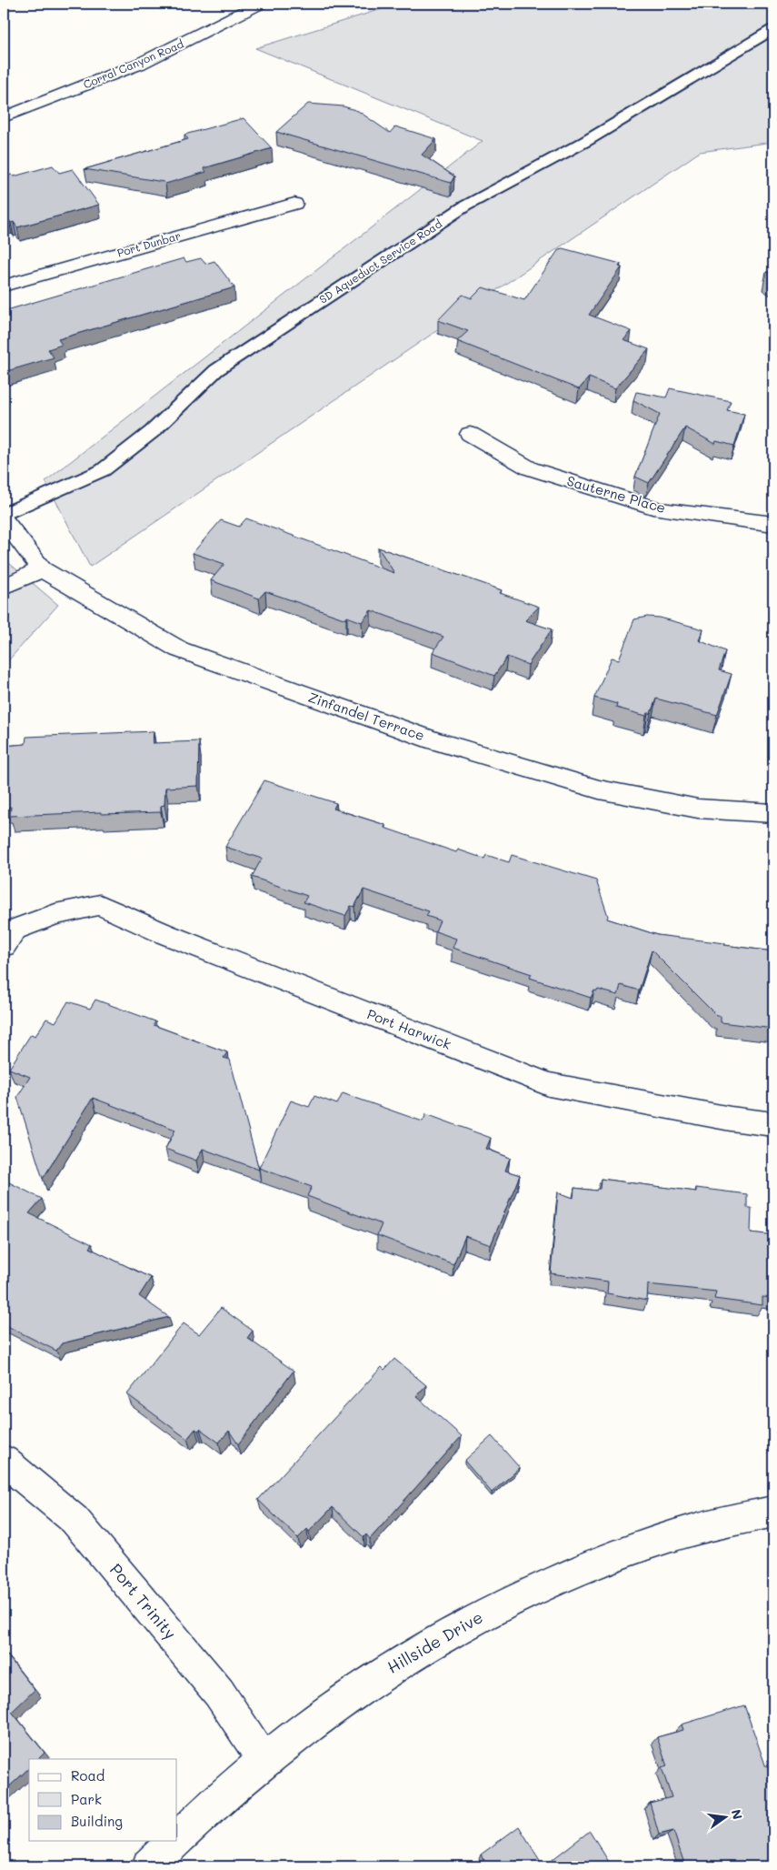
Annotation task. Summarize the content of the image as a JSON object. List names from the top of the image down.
{
  "streets": {
    "street": [
      "Corral Canyon Road",
      "Port Dunbar",
      "Sauterne Place",
      "Zinfandel Terrace",
      "Port Harwick",
      "Port Trinity",
      "Hillside Drive"
    ],
    "lane": ["SD Aqueduct Service Road"]
  },
  "crossings": [
    ["Port Trinity", "Hillside Drive"]
  ],
  "legend": ["Road", "Park", "Building"],
  "north": "right"
}
